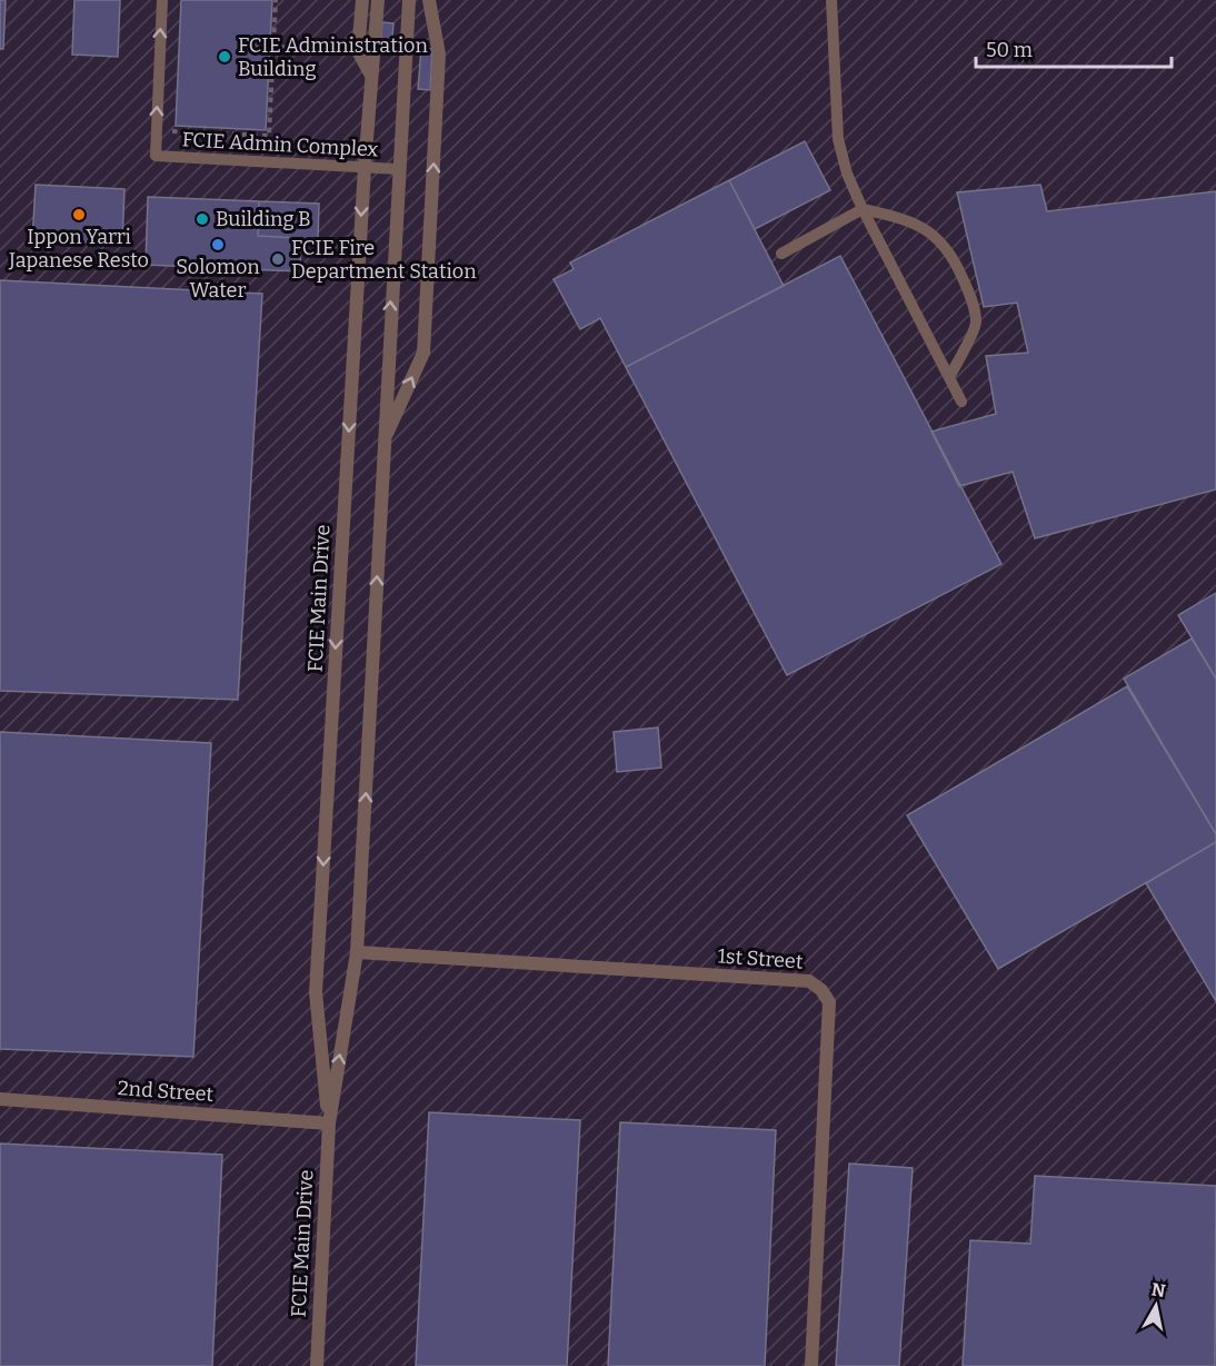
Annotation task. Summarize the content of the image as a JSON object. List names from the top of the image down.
{
  "streets": {
    "street": ["FCIE Main Drive", "1st Street", "2nd Street"],
    "lane": ["FCIE Admin Complex"]
  },
  "crossings": [
    ["FCIE Admin Complex", "FCIE Main Drive"],
    ["FCIE Main Drive", "1st Street"],
    ["FCIE Main Drive", "2nd Street"]
  ],
  "places": [
    "FCIE Administration Building",
    "Ippon Yarri Japanese Resto",
    "Building B",
    "Solomon Water",
    "FCIE Fire Department Station"
  ],
  "scale_bar": "50 m",
  "north": "top"
}
